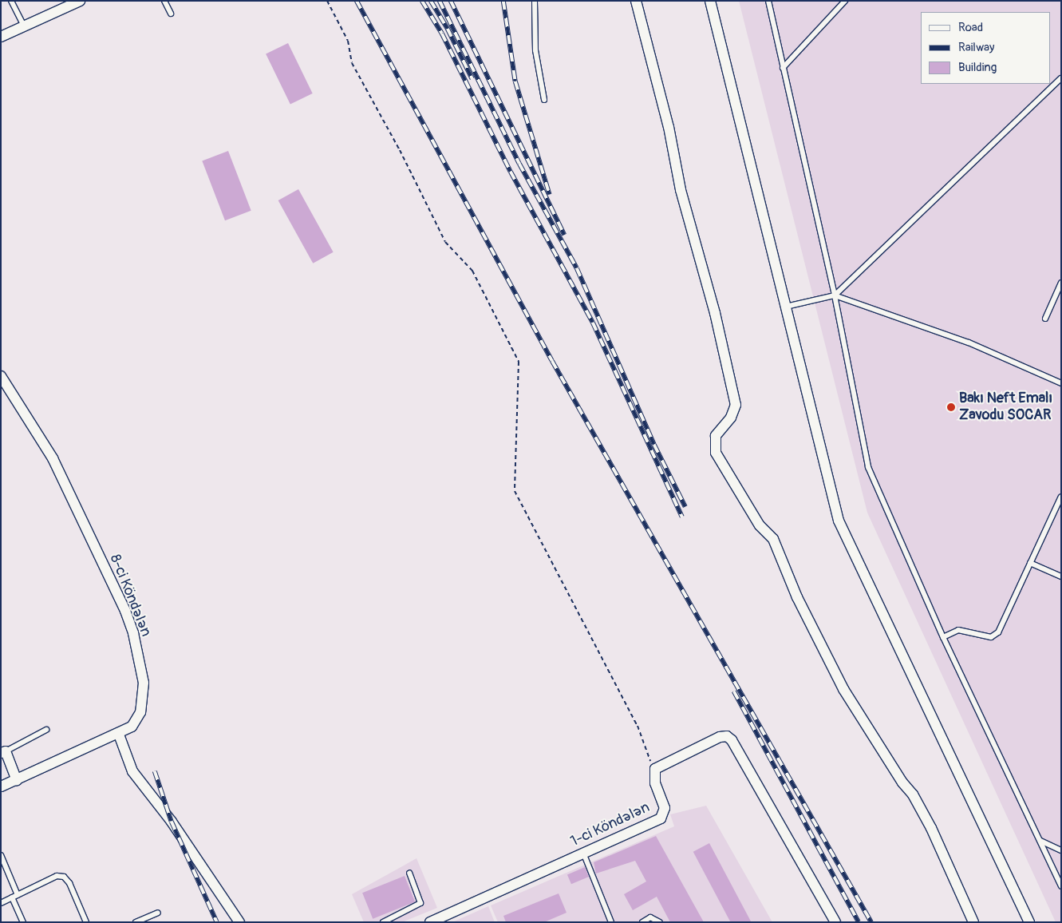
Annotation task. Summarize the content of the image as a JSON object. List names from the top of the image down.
{
  "streets": {
    "street": ["8-ci Köndələn", "1-ci Köndələn"]
  },
  "places": ["Bakı Neft Emalı Zavodu SOCAR"],
  "legend": ["Road", "Railway", "Building"]
}
